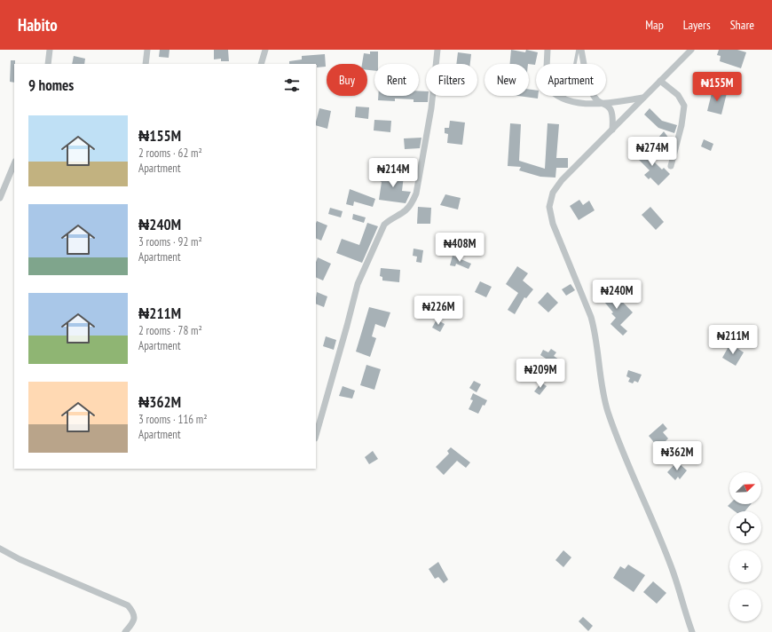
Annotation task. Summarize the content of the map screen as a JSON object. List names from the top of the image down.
{
  "north": "top right",
  "page": {
    "header": "Habito",
    "nav": ["Map", "Layers", "Share"],
    "chip": [
      "Buy",
      "Rent",
      "Filters",
      "New",
      "Apartment"
    ],
    "heading": "9 homes",
    "price": [
      "₦155M",
      "₦274M",
      "₦214M",
      "₦408M",
      "₦240M",
      "₦226M",
      "₦211M",
      "₦209M",
      "₦362M"
    ],
    "list": [
      {
        "name": "₦155M",
        "note": "2 rooms · 62 m² · Apartment"
      },
      {
        "name": "₦240M",
        "note": "3 rooms · 92 m² · Apartment"
      },
      {
        "name": "₦211M",
        "note": "2 rooms · 78 m² · Apartment"
      },
      {
        "name": "₦362M",
        "note": "3 rooms · 116 m² · Apartment"
      }
    ],
    "map_buttons": ["+", "−"]
  }
}
